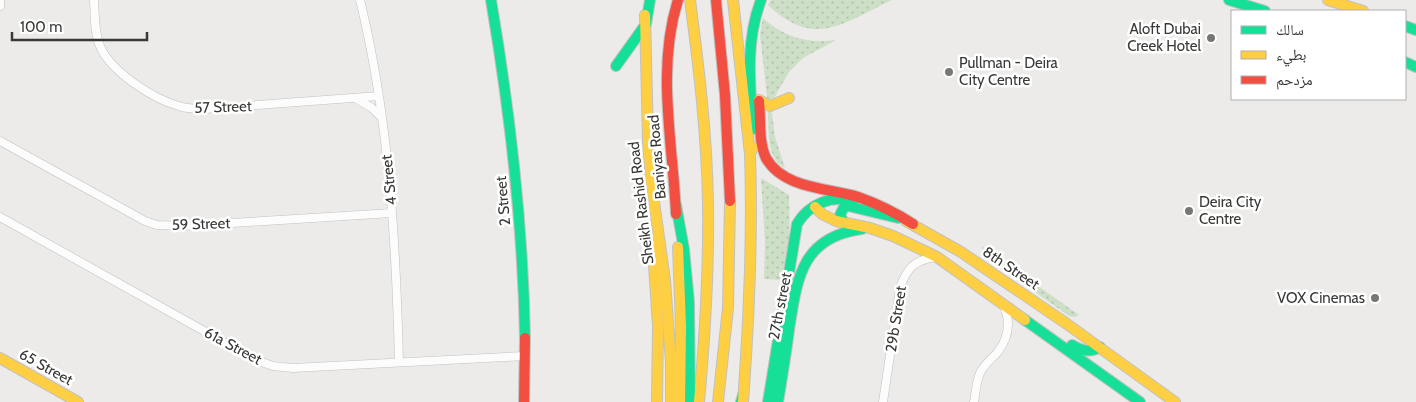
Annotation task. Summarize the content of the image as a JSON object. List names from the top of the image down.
{
  "streets": {
    "main road": [
      "Baniyas Road",
      "2 Street",
      "Sheikh Rashid Road",
      "8th Street",
      "27th street",
      "65 Street"
    ],
    "street": [
      "57 Street",
      "4 Street",
      "59 Street",
      "29b Street",
      "61a Street"
    ]
  },
  "crossings": [
    ["57 Street", "4 Street"],
    ["4 Street", "59 Street"],
    ["4 Street", "61a Street"],
    ["2 Street", "61a Street"]
  ],
  "places": [
    "Aloft Dubai Creek Hotel",
    "Pullman - Deira City Centre",
    "Deira City Centre",
    "VOX Cinemas"
  ],
  "legend": ["سالك", "بطيء", "مزدحم"],
  "scale_bar": "100 m"
}
